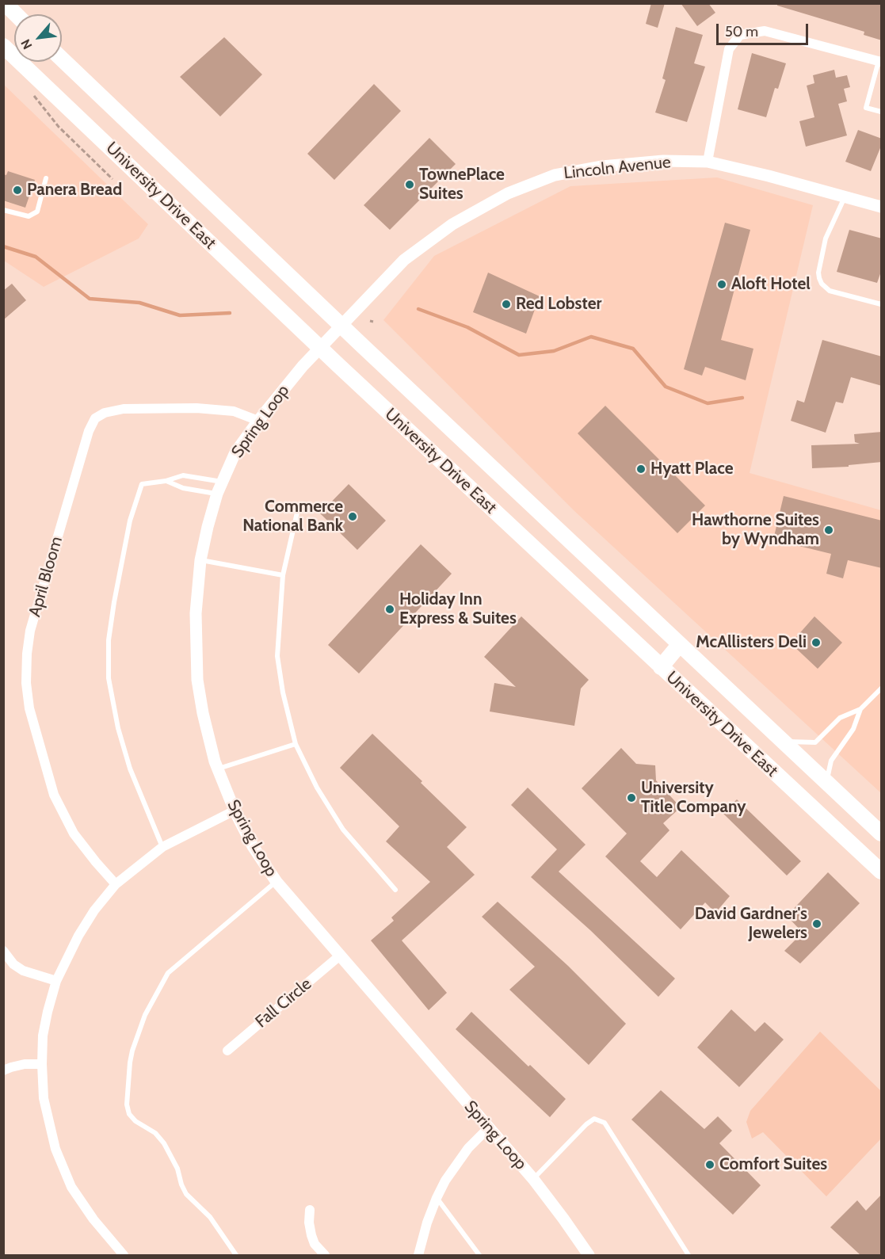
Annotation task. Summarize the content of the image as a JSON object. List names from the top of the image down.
{
  "streets": {
    "main road": ["University Drive East"],
    "street": [
      "Lincoln Avenue",
      "Spring Loop",
      "April Bloom",
      "Fall Circle"
    ]
  },
  "crossings": [
    ["Lincoln Avenue", "University Drive East"],
    ["Lincoln Avenue", "Spring Loop"],
    ["University Drive East", "Spring Loop"],
    ["Spring Loop", "April Bloom"],
    ["Spring Loop", "Fall Circle"]
  ],
  "places": [
    "TownePlace Suites",
    "Panera Bread",
    "Aloft Hotel",
    "Red Lobster",
    "Hyatt Place",
    "Commerce National Bank",
    "Hawthorne Suites by Wyndham",
    "Holiday Inn Express & Suites",
    "McAllisters Deli",
    "University Title Company",
    "David Gardner's Jewelers",
    "Comfort Suites"
  ],
  "scale_bar": "50 m",
  "north": "bottom left"
}
